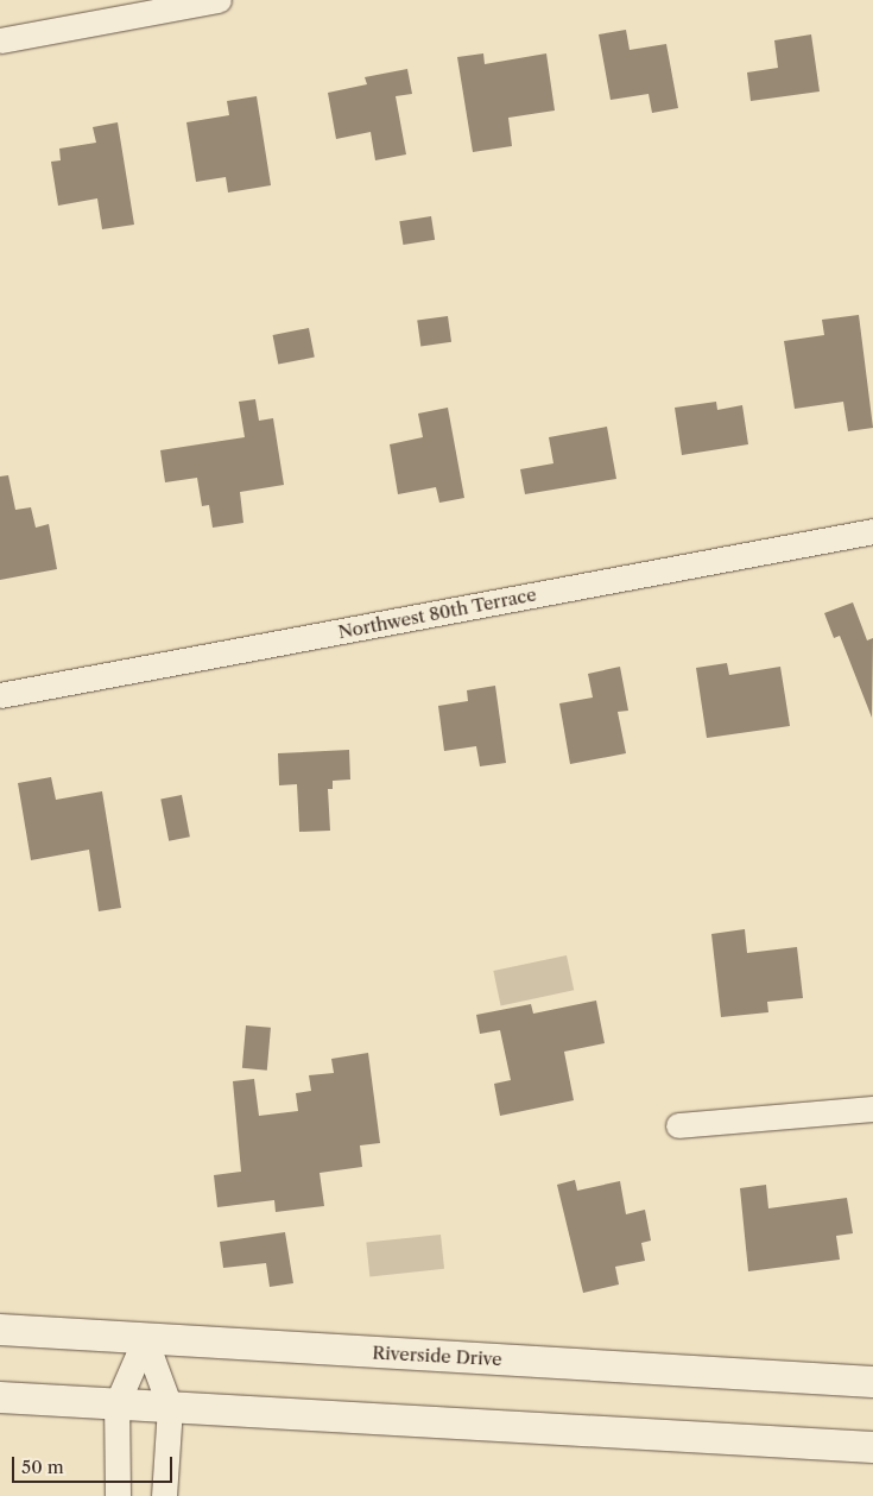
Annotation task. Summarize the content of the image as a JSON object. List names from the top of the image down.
{
  "streets": {
    "street": ["Northwest 80th Terrace", "Riverside Drive"]
  },
  "scale_bar": "50 m"
}
